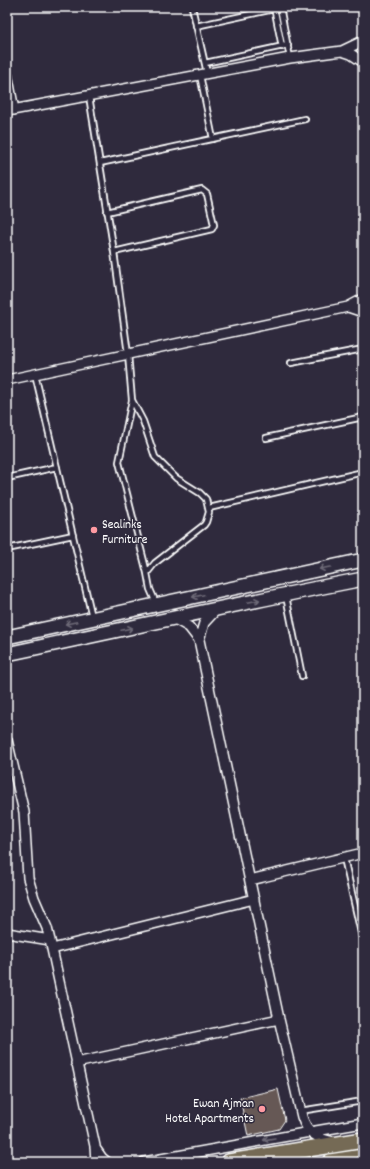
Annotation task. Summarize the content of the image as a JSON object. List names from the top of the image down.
{
  "places": ["Sealinks Furniture", "Ewan Ajman Hotel Apartments"]
}
